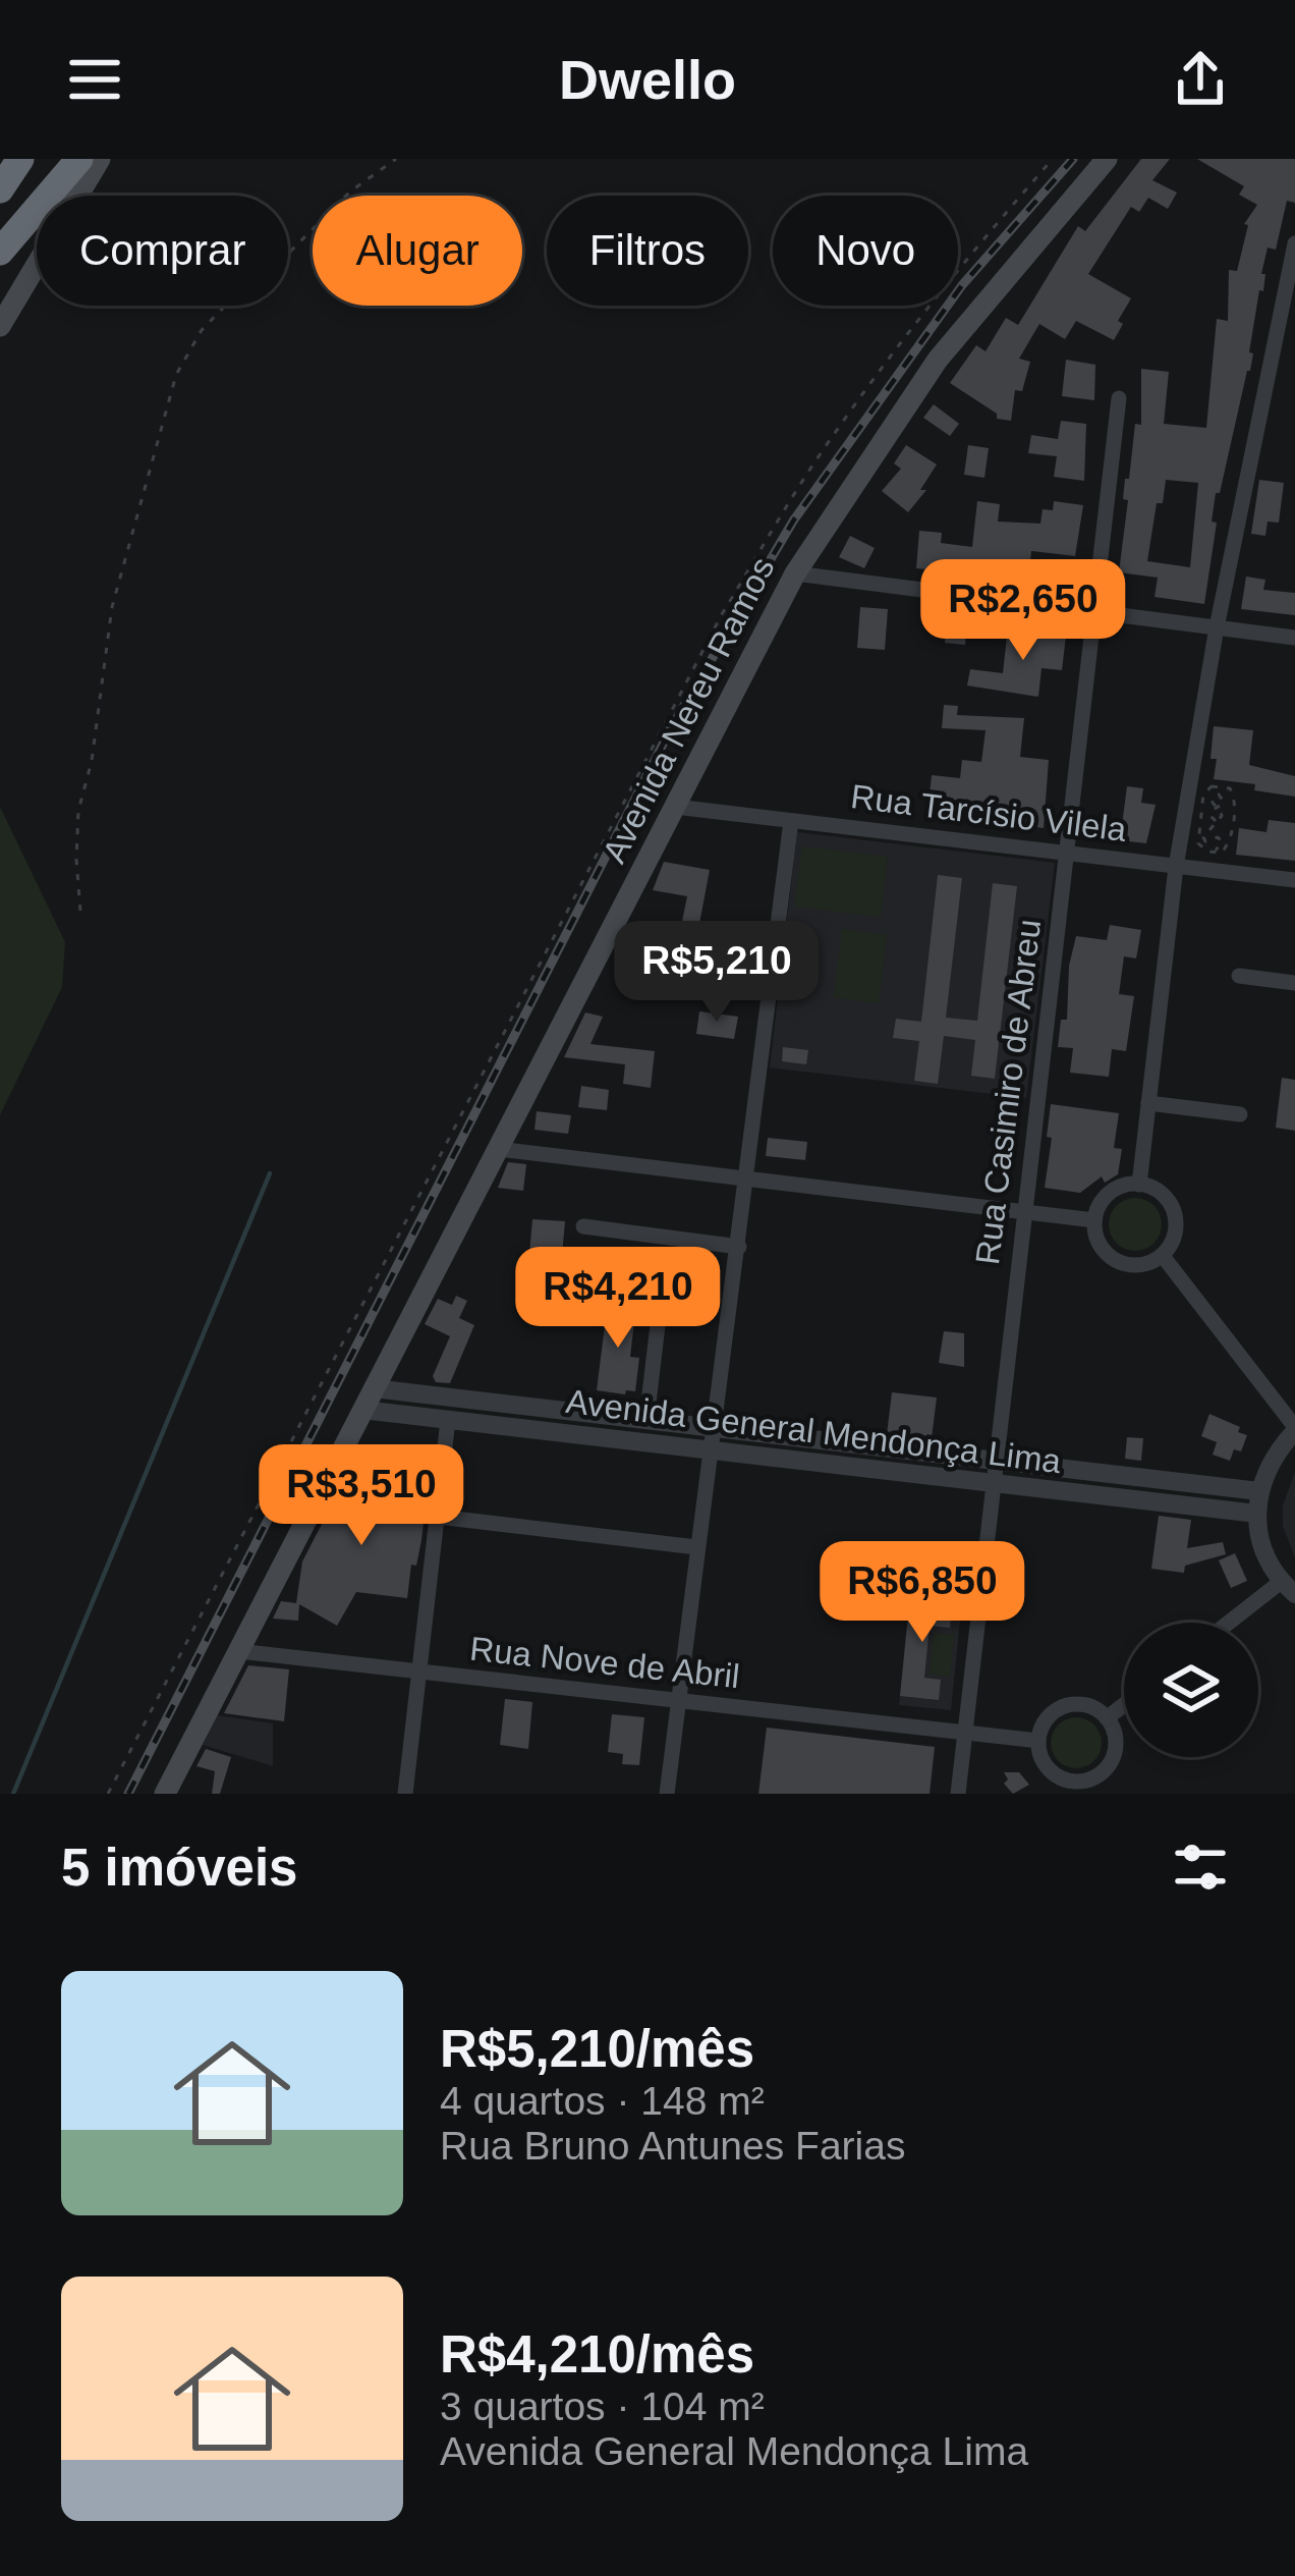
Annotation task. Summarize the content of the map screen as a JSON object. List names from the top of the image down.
{
  "streets": {
    "main road": ["Avenida Nereu Ramos"],
    "street": [
      "Rua Tarcísio Vilela",
      "Rua Casimiro de Abreu",
      "Avenida General Mendonça Lima",
      "Rua Nove de Abril"
    ]
  },
  "crossings": [
    ["Avenida Nereu Ramos", "Rua Tarcísio Vilela"],
    ["Avenida Nereu Ramos", "Avenida General Mendonça Lima"],
    ["Avenida Nereu Ramos", "Rua Nove de Abril"],
    ["Rua Tarcísio Vilela", "Rua Casimiro de Abreu"],
    ["Rua Casimiro de Abreu", "Avenida General Mendonça Lima"],
    ["Rua Casimiro de Abreu", "Rua Nove de Abril"]
  ],
  "page": {
    "header": "Dwello",
    "chip": [
      "Comprar",
      "Alugar",
      "Filtros",
      "Novo"
    ],
    "price": [
      "R$2,650",
      "R$5,210",
      "R$4,210",
      "R$3,510",
      "R$6,850"
    ],
    "heading": "5 imóveis",
    "list": [
      {
        "name": "R$5,210/mês",
        "note": "4 quartos · 148 m² · Rua Bruno Antunes Farias"
      },
      {
        "name": "R$4,210/mês",
        "note": "3 quartos · 104 m² · Avenida General Mendonça Lima"
      }
    ]
  }
}
